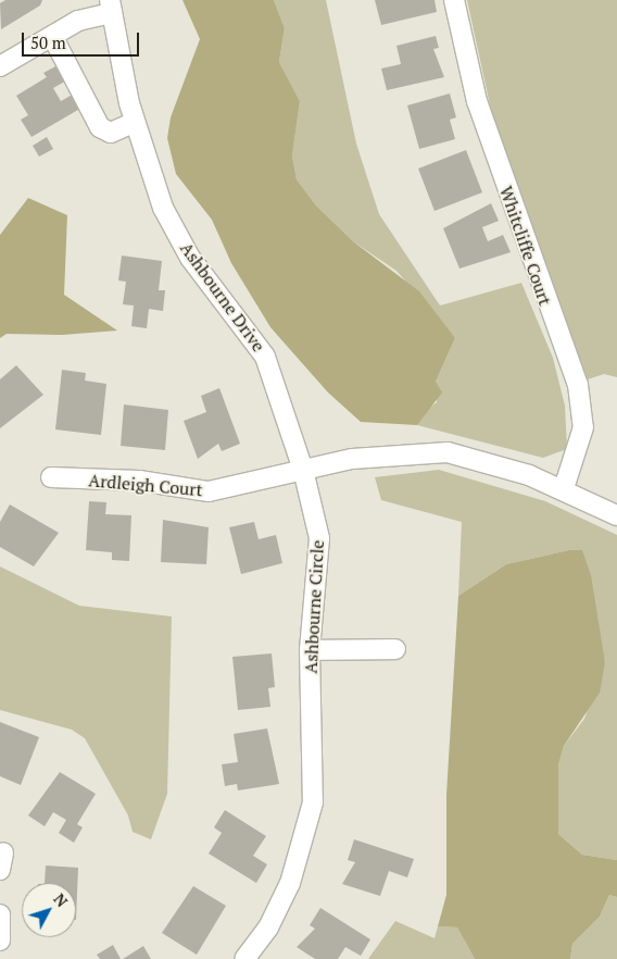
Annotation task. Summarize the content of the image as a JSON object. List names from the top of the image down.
{
  "streets": {
    "street": [
      "Whitcliffe Court",
      "Ashbourne Drive",
      "Ardleigh Court",
      "Ashbourne Circle"
    ]
  },
  "crossings": [
    ["Ashbourne Drive", "Ardleigh Court"],
    ["Ashbourne Drive", "Ashbourne Circle"],
    ["Ardleigh Court", "Ashbourne Circle"]
  ],
  "scale_bar": "50 m",
  "north": "top right"
}
